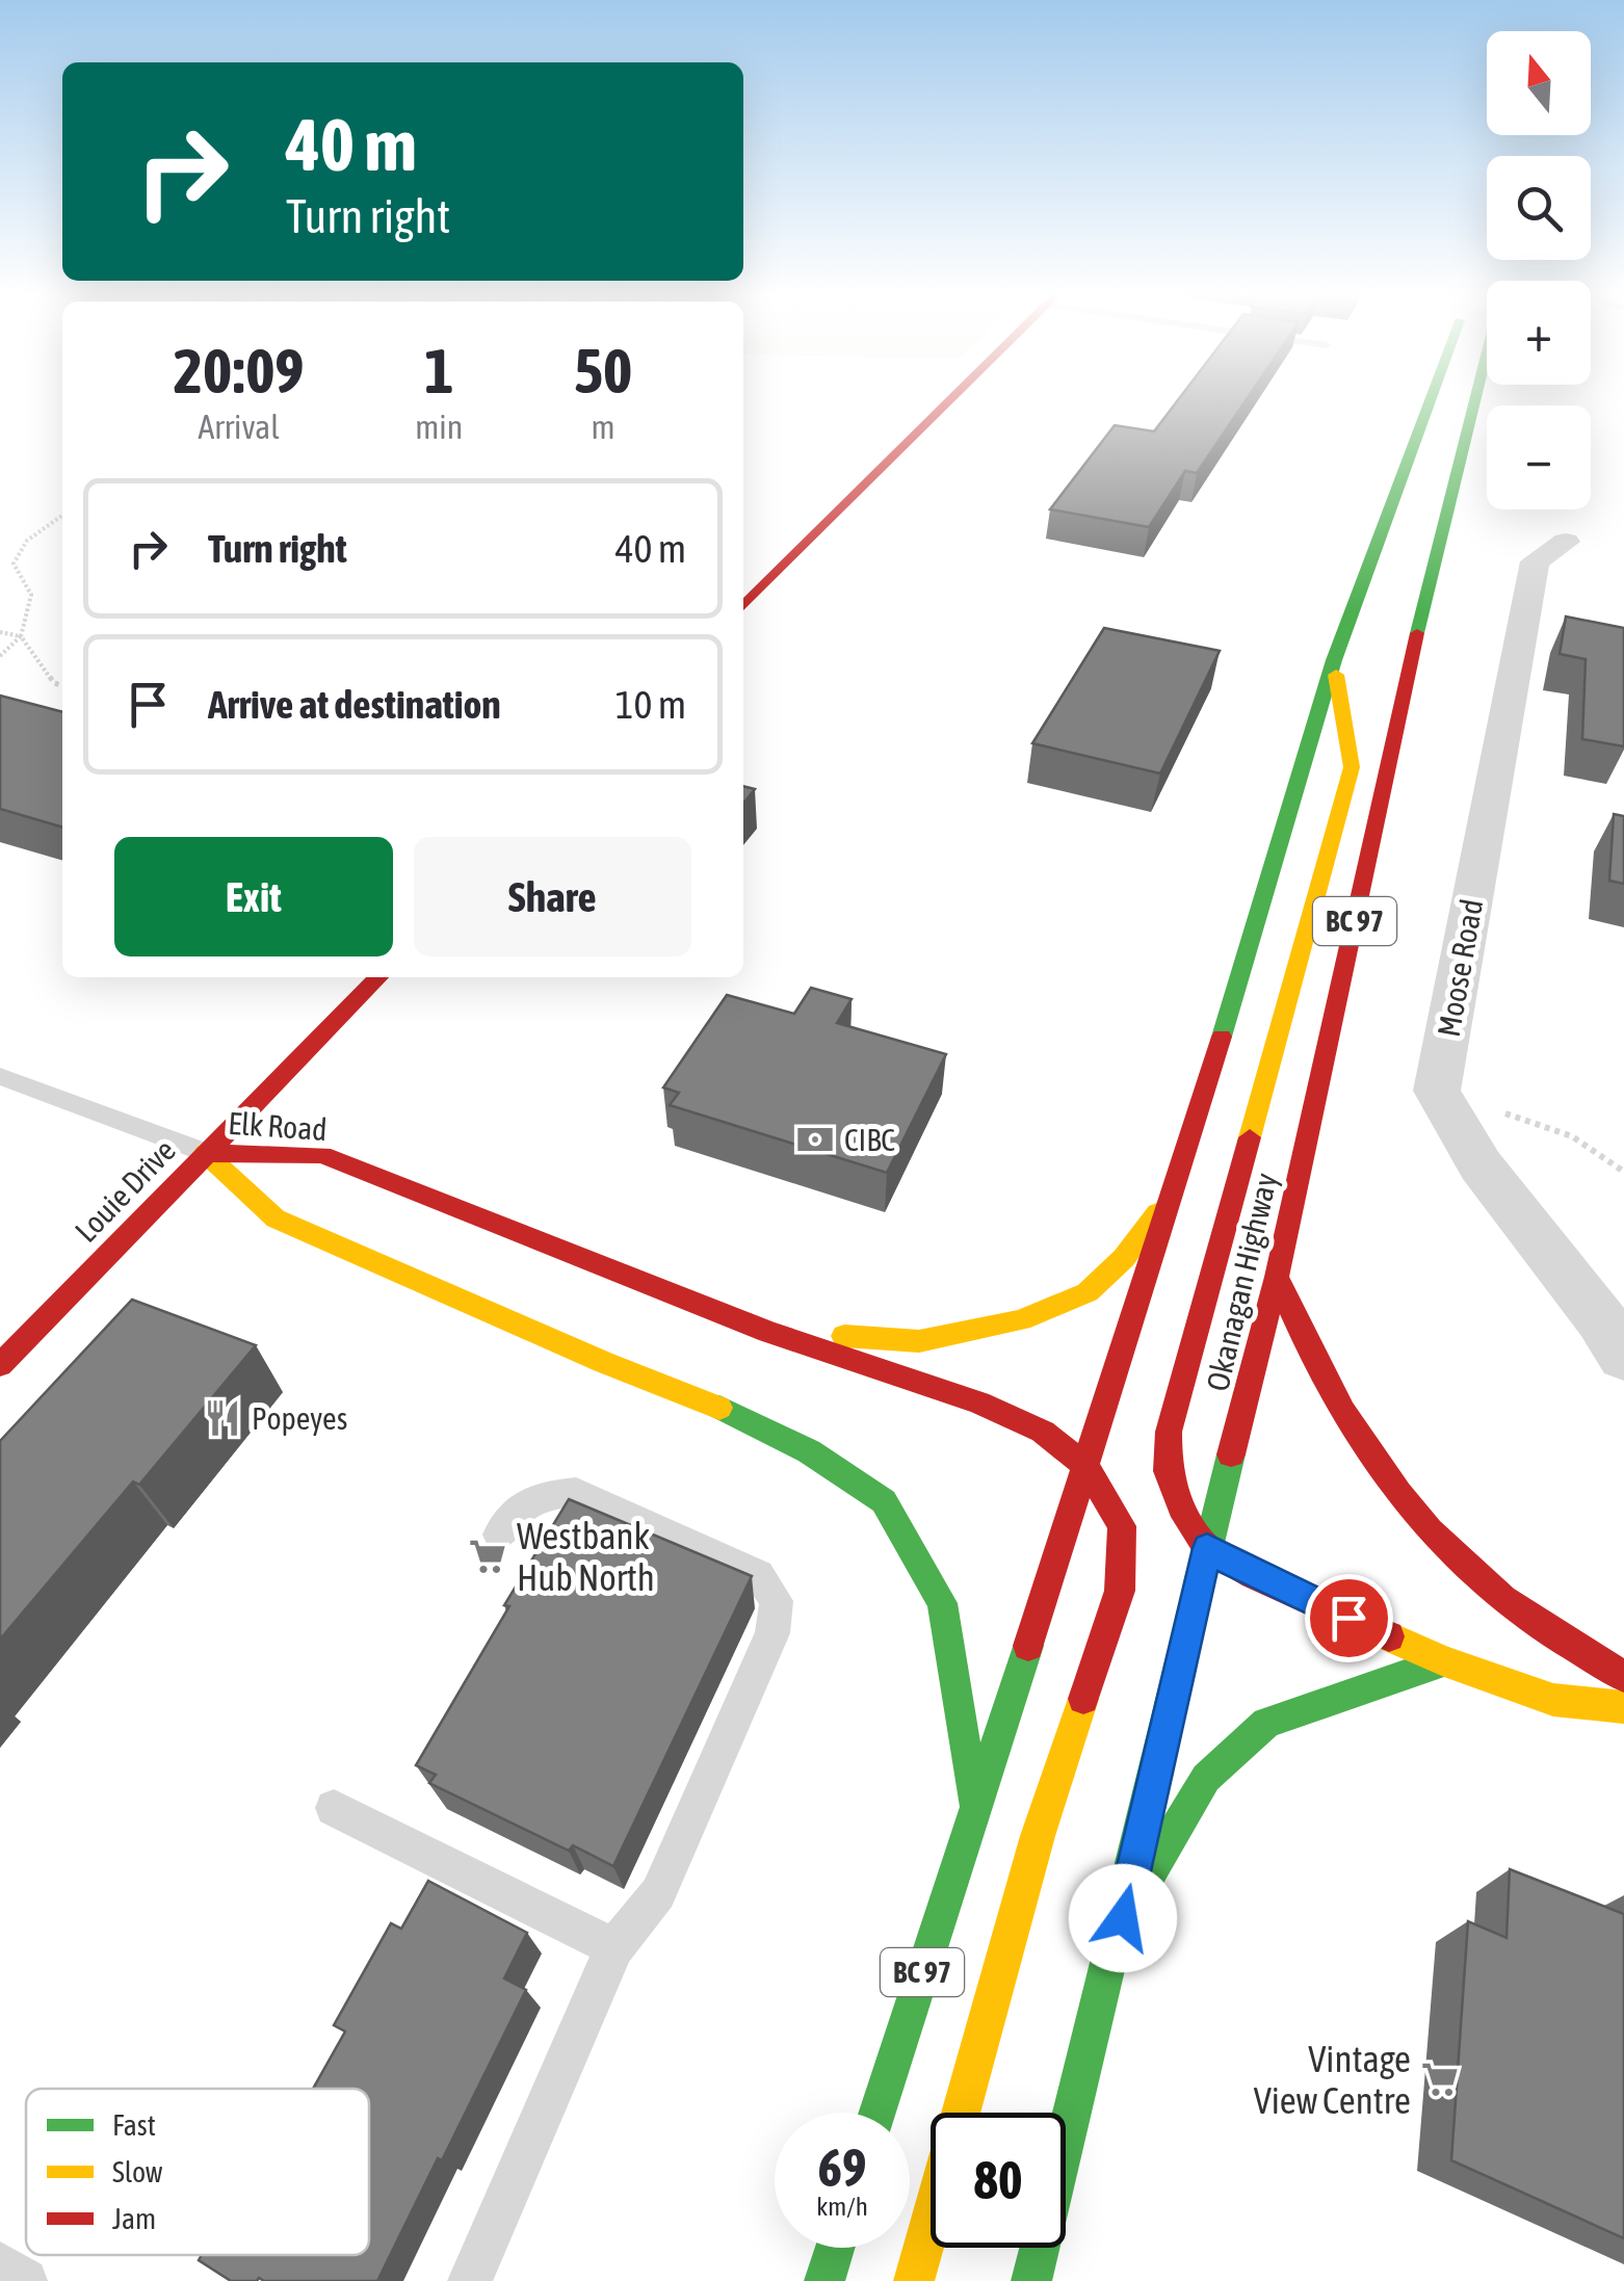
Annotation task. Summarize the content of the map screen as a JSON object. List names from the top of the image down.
{
  "streets": {
    "main road": [
      "BC 97",
      "Elk Road",
      "Louie Drive",
      "Okanagan Highway"
    ],
    "street": ["Moose Road"]
  },
  "crossings": [
    ["BC 97", "Elk Road"],
    ["Elk Road", "Louie Drive"]
  ],
  "places": {
    "bank": ["CIBC"],
    "restaurant": ["Popeyes"],
    "supermarket": ["Westbank Hub North", "Vintage View Centre"]
  },
  "legend": ["Fast", "Slow", "Jam"],
  "north": "top",
  "page": {
    "map_buttons": ["+", "−"],
    "turn": ["40 m", "Turn right"],
    "eta": [
      "20:09",
      "Arrival",
      "1",
      "min",
      "50",
      "m"
    ],
    "list": [
      {
        "name": "Turn right",
        "value": "40 m"
      },
      {
        "name": "Arrive at destination",
        "value": "10 m"
      }
    ],
    "buttons": ["Exit", "Share"],
    "speed": "69 km/h",
    "limit": "80"
  }
}
